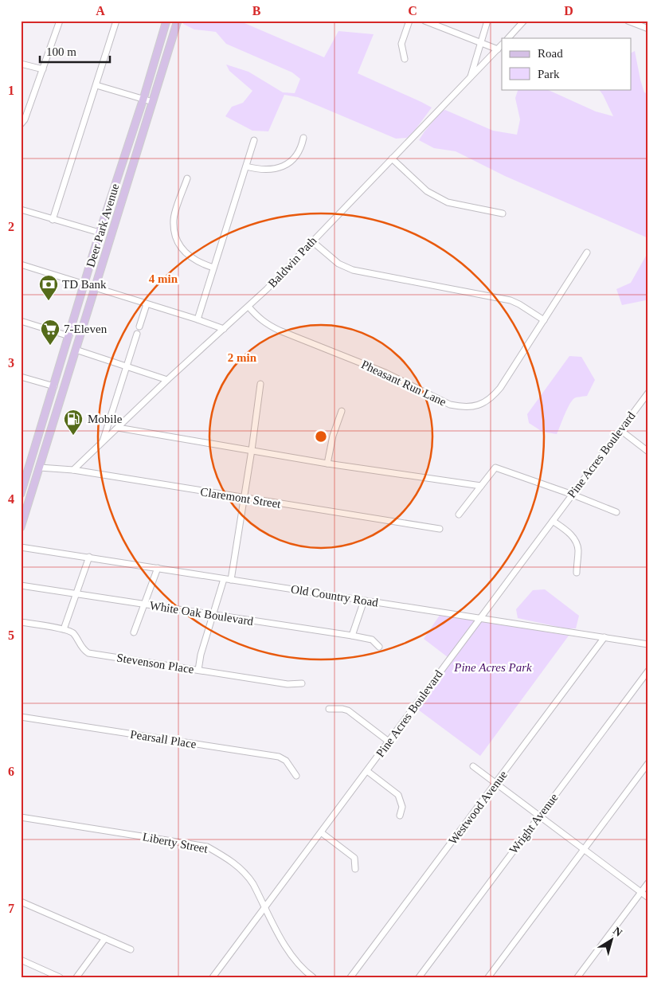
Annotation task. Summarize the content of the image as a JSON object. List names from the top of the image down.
{
  "streets": {
    "main road": ["Deer Park Avenue"],
    "street": [
      "Baldwin Path",
      "Pheasant Run Lane",
      "Pine Acres Boulevard",
      "Claremont Street",
      "Old Country Road",
      "White Oak Boulevard",
      "Stevenson Place",
      "Pearsall Place",
      "Westwood Avenue",
      "Wright Avenue",
      "Liberty Street"
    ]
  },
  "crossings": [
    ["Deer Park Avenue", "Claremont Street"],
    ["Baldwin Path", "Pheasant Run Lane"],
    ["Baldwin Path", "Claremont Street"],
    ["Pine Acres Boulevard", "Old Country Road"],
    ["Pine Acres Boulevard", "Liberty Street"],
    ["Old Country Road", "Westwood Avenue"]
  ],
  "parks": ["Pine Acres Park"],
  "places": {
    "bank": ["TD Bank"],
    "supermarket": ["7-Eleven"],
    "fuel station": ["Mobile"]
  },
  "legend": ["Road", "Park"],
  "scale_bar": "100 m",
  "north": "top right",
  "grid": {
    "columns": [
      "A",
      "B",
      "C",
      "D"
    ],
    "rows": [
      "1",
      "2",
      "3",
      "4",
      "5",
      "6",
      "7"
    ]
  },
  "rings": ["4 min", "2 min"]
}
